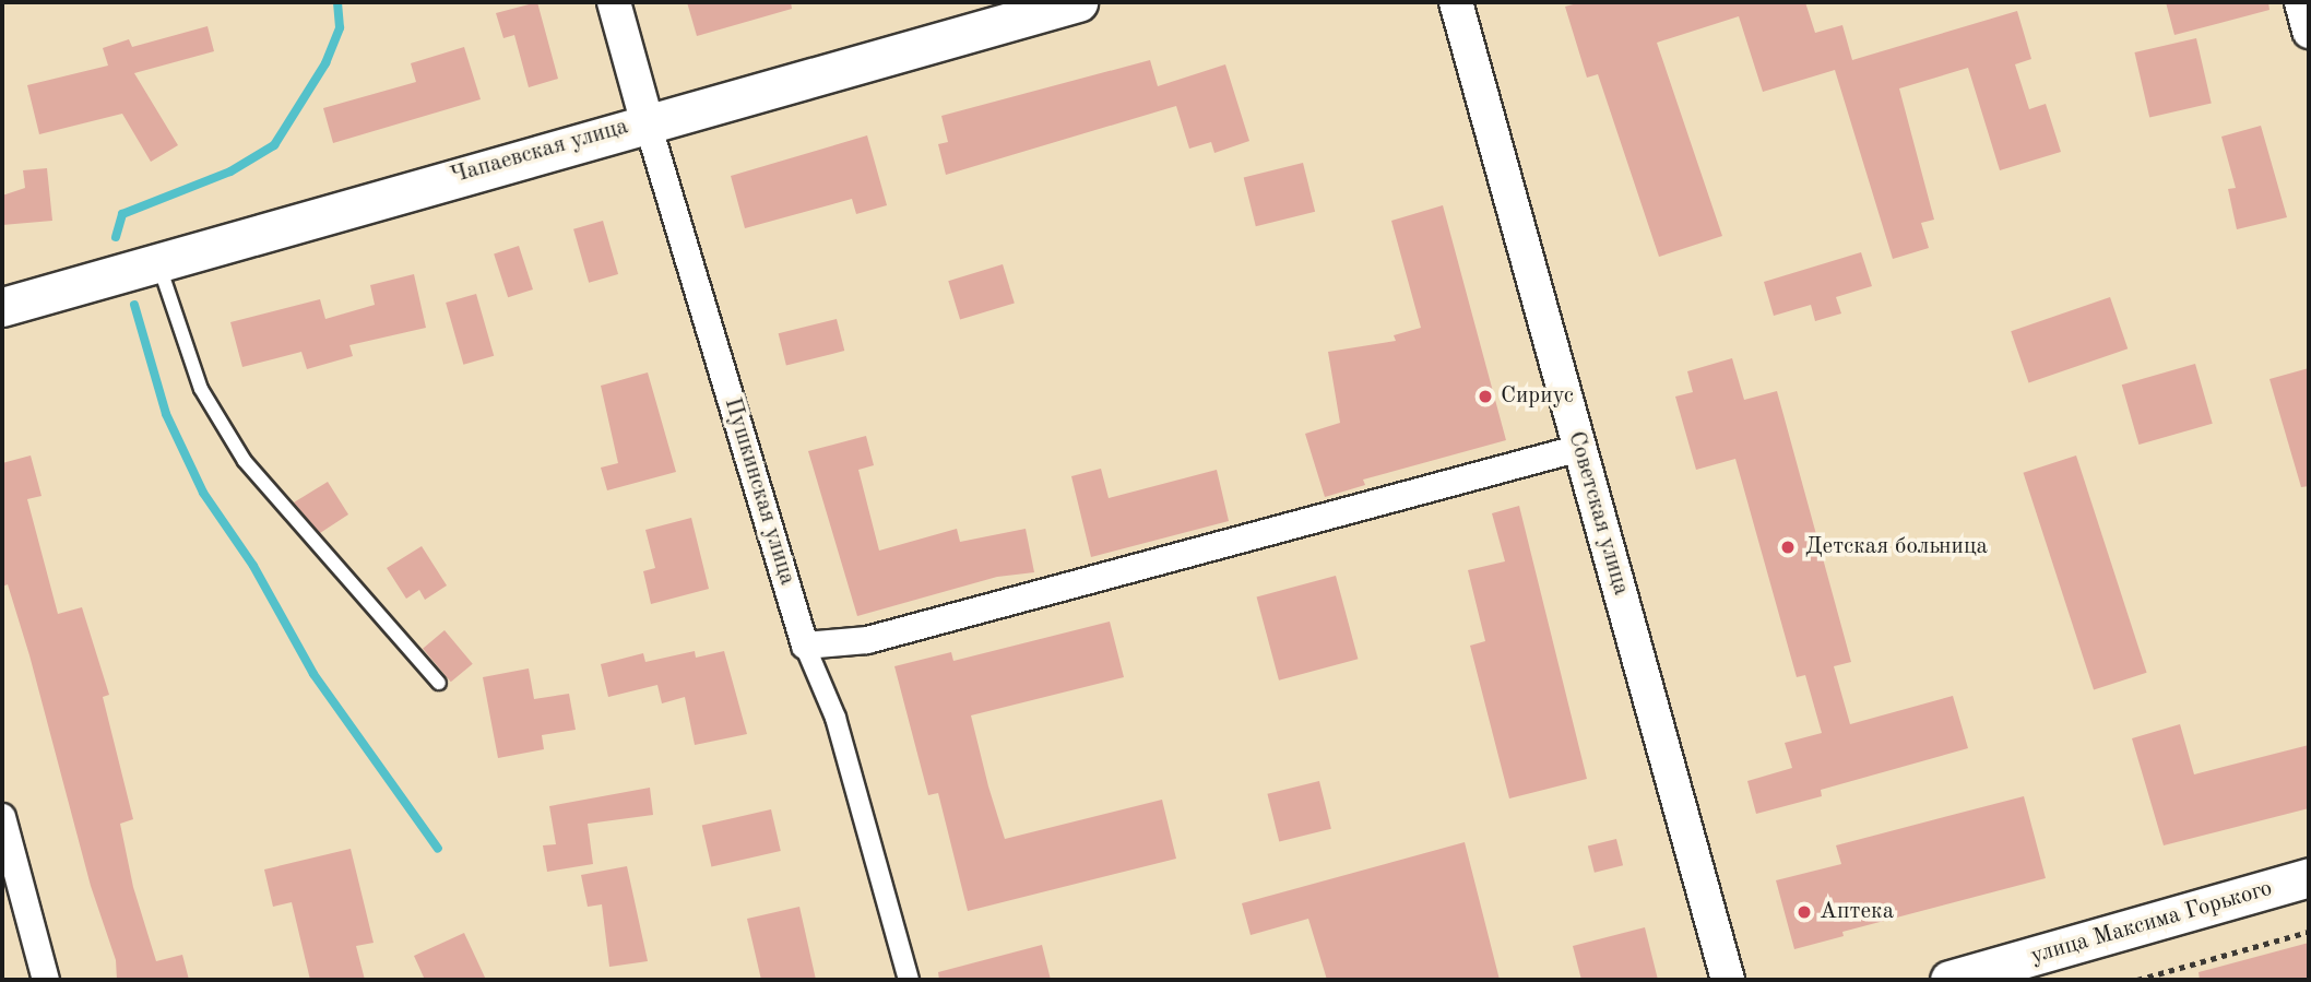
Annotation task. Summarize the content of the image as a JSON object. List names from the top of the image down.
{
  "streets": {
    "main road": ["Чапаевская улица", "улица Максима Горького"],
    "street": ["Пушкинская улица", "Советская улица"]
  },
  "crossings": [
    ["Чапаевская улица", "Пушкинская улица"]
  ],
  "places": ["Сириус", "Детская больница", "Аптека"]
}
